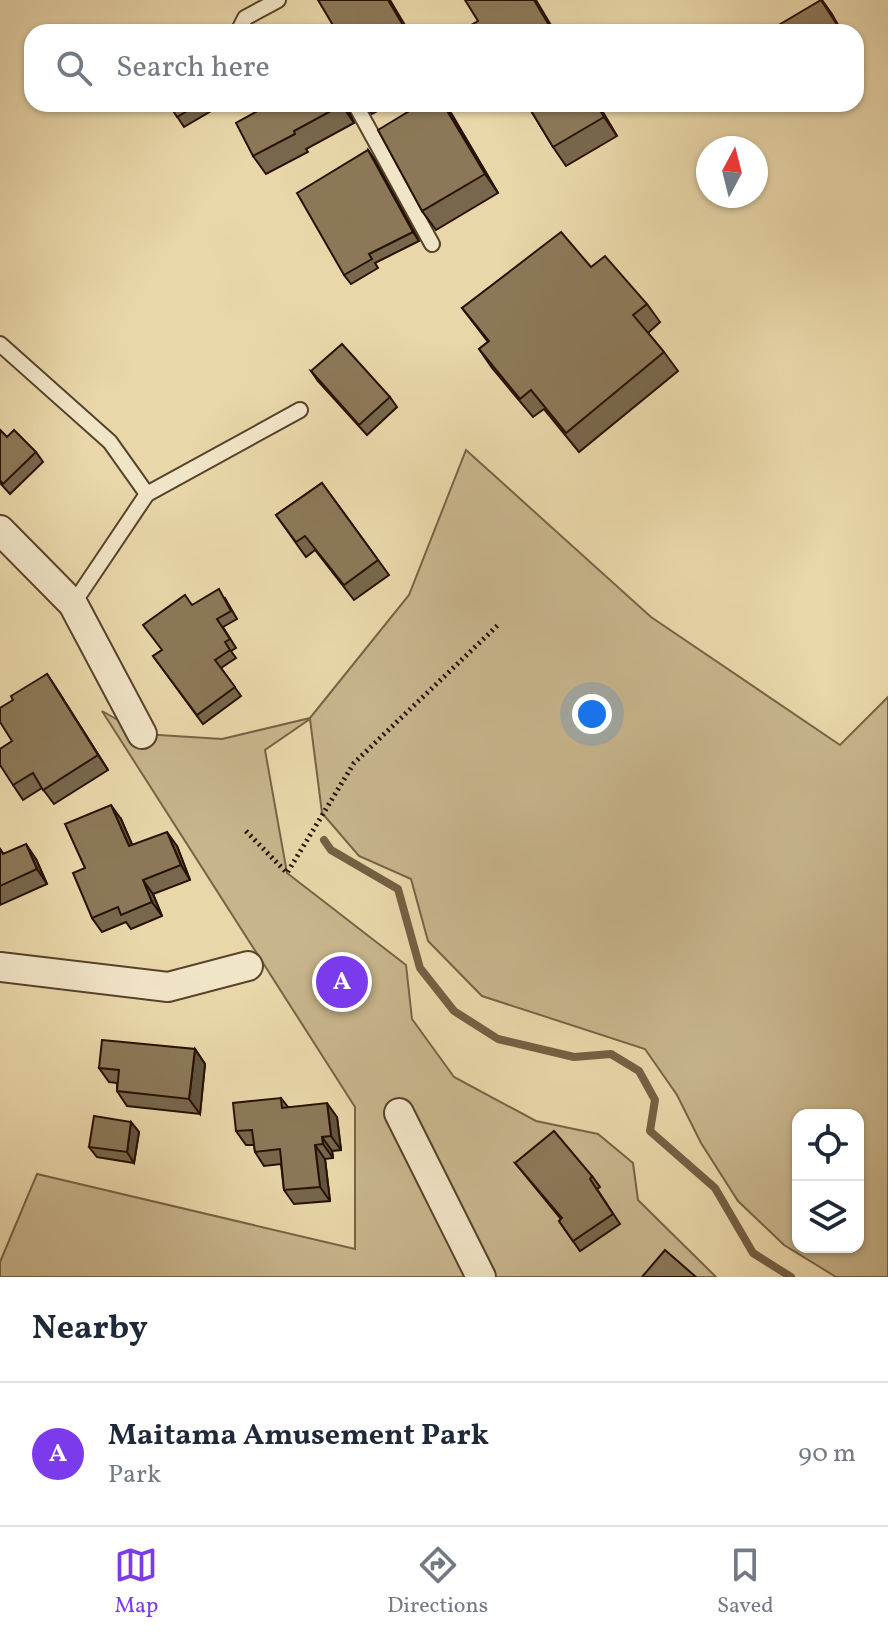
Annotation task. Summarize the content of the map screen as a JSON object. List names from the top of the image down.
{
  "north": "top",
  "page": {
    "search": "Search here",
    "pins": "A",
    "heading": "Nearby",
    "list": [
      {
        "mark": "A",
        "name": "Maitama Amusement Park",
        "note": "Park",
        "value": "90 m"
      }
    ],
    "nav": ["Map", "Directions", "Saved"]
  }
}
